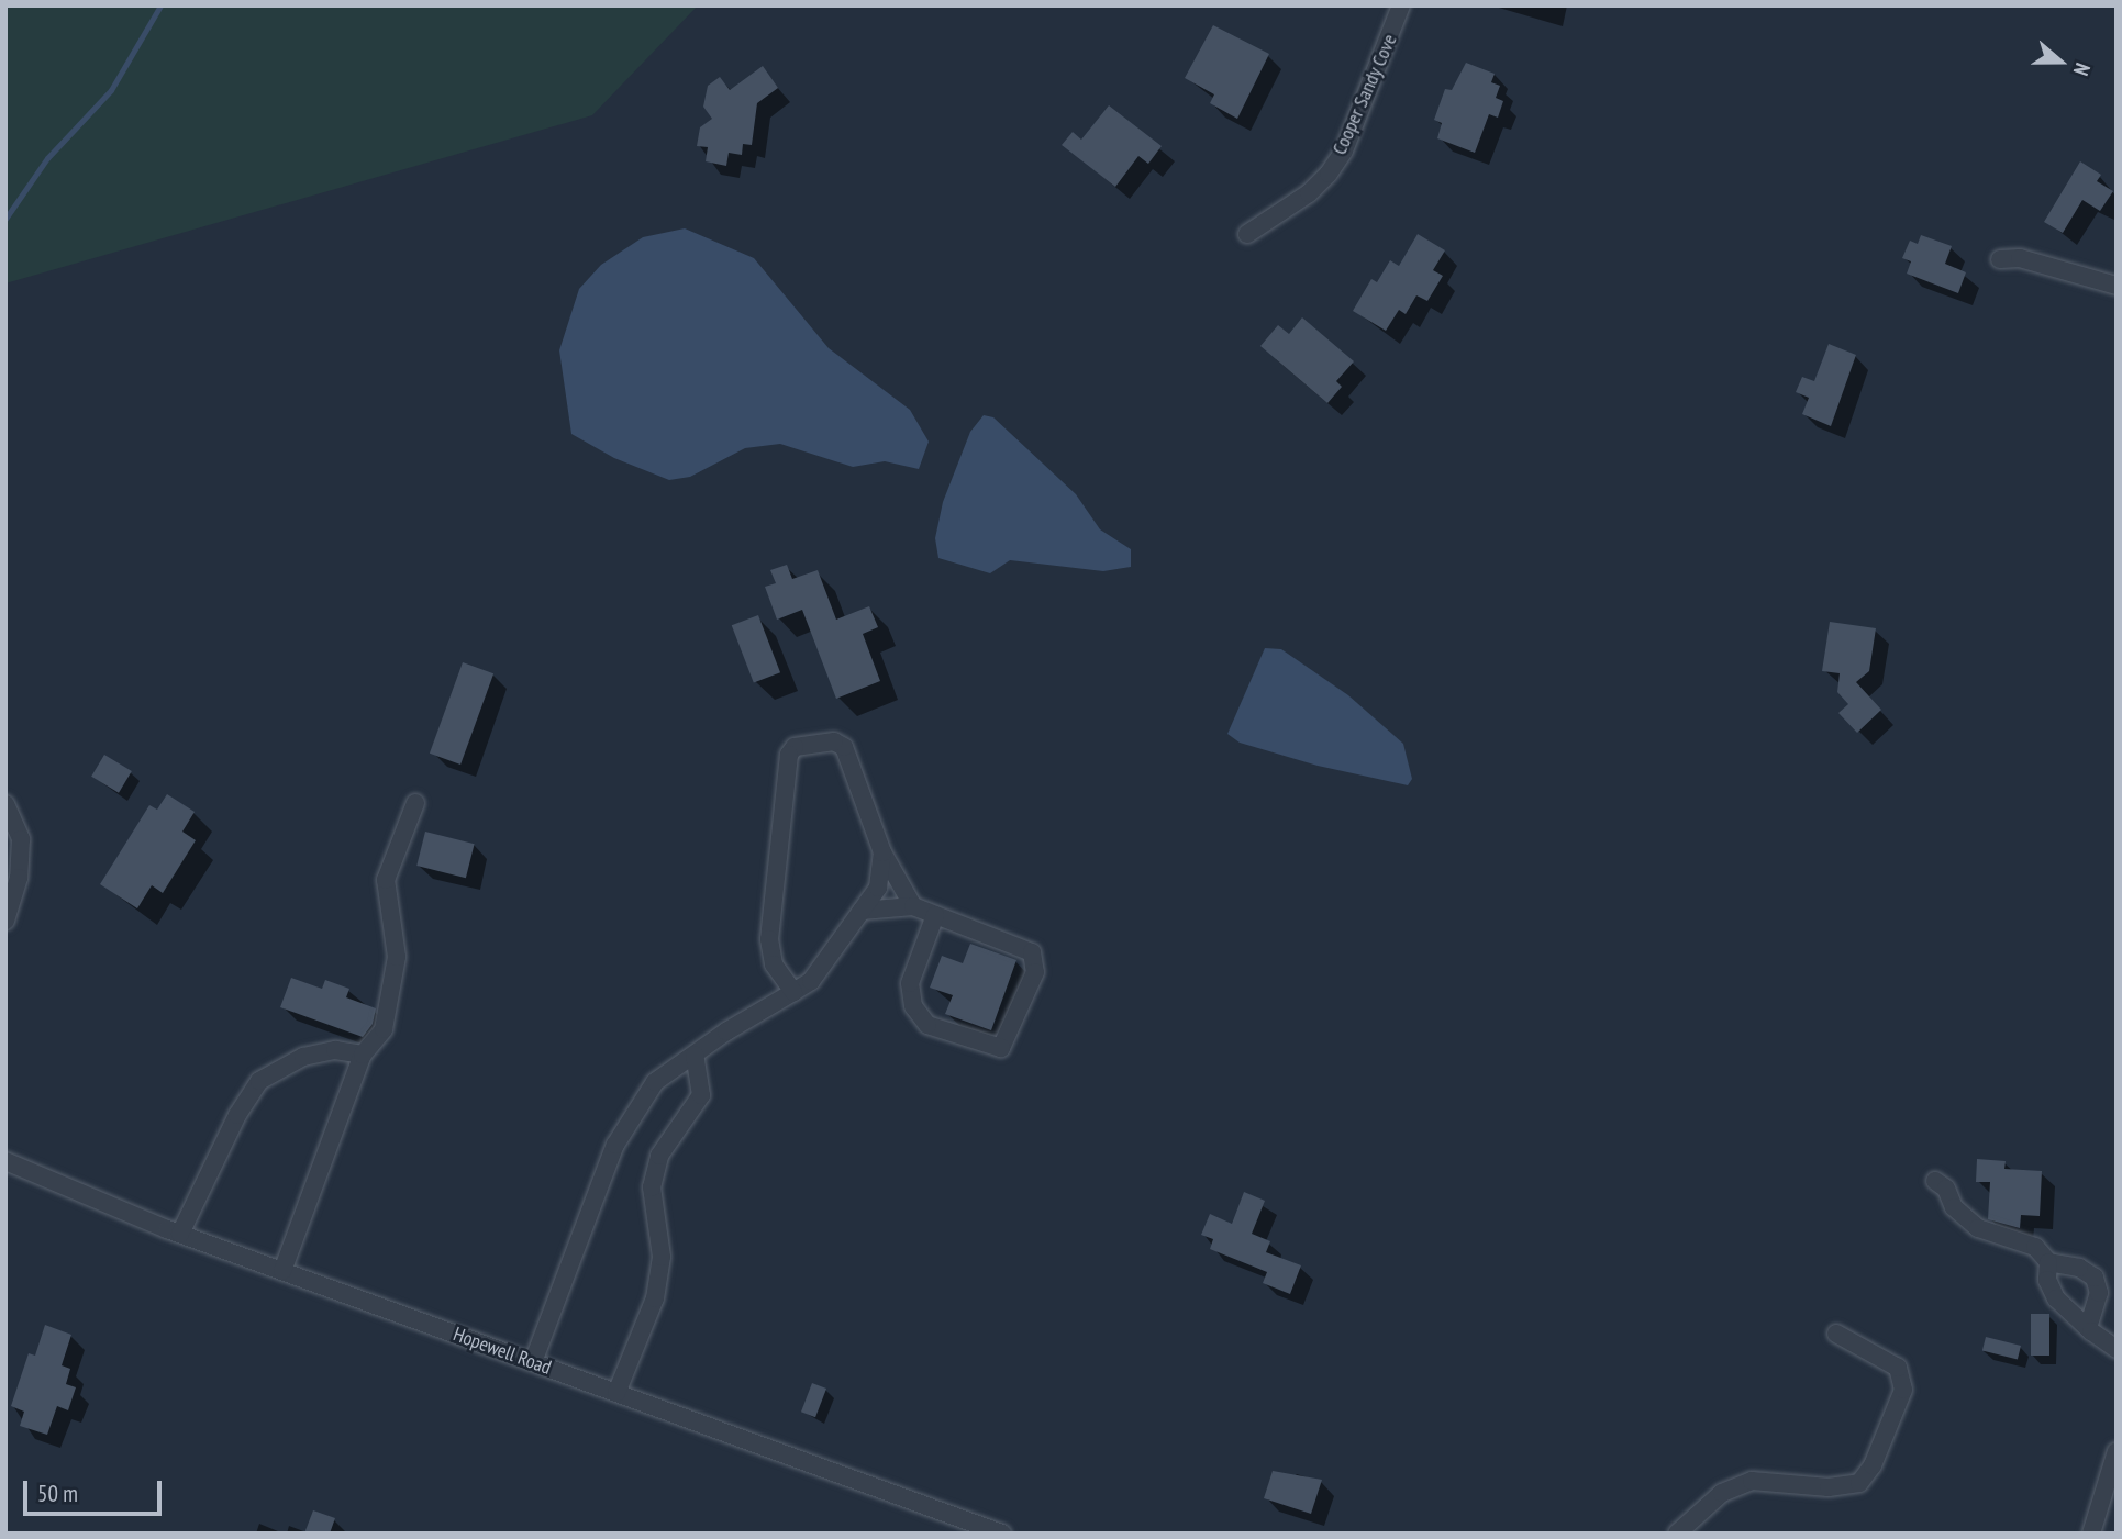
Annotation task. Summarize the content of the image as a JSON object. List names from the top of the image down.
{
  "streets": {
    "street": ["Cooper Sandy Cove", "Hopewell Road"]
  },
  "scale_bar": "50 m",
  "north": "right"
}
